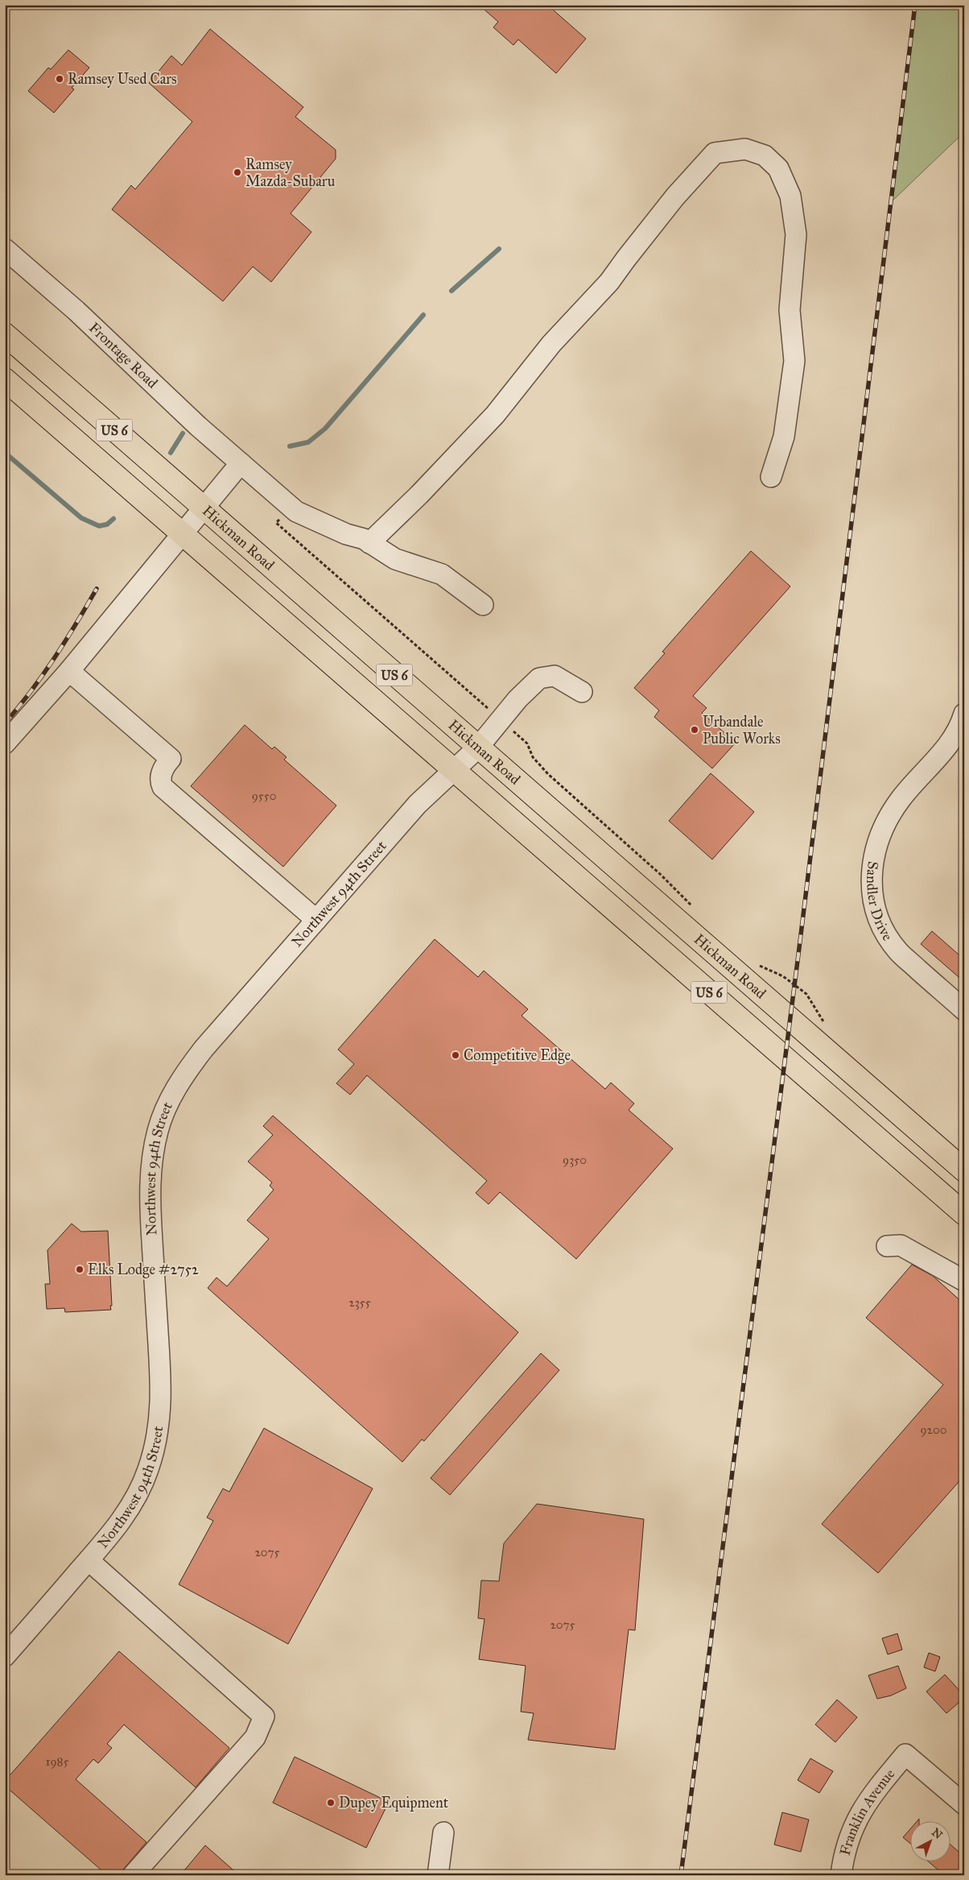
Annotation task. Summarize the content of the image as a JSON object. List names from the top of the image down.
{
  "streets": {
    "main road": ["US 6", "Hickman Road"],
    "street": [
      "Frontage Road",
      "Northwest 94th Street",
      "Sandler Drive",
      "Franklin Avenue"
    ]
  },
  "crossings": [
    ["US 6", "Northwest 94th Street"],
    ["Hickman Road", "Northwest 94th Street"]
  ],
  "places": [
    "Ramsey Used Cars",
    "Ramsey Mazda-Subaru",
    "Urbandale Public Works",
    "Competitive Edge",
    "Elks Lodge #2752",
    "Dupey Equipment"
  ],
  "house_numbers": [
    "9550",
    "9350",
    "2355",
    "9200",
    "2075",
    "2075",
    "1985"
  ],
  "north": "top right"
}
